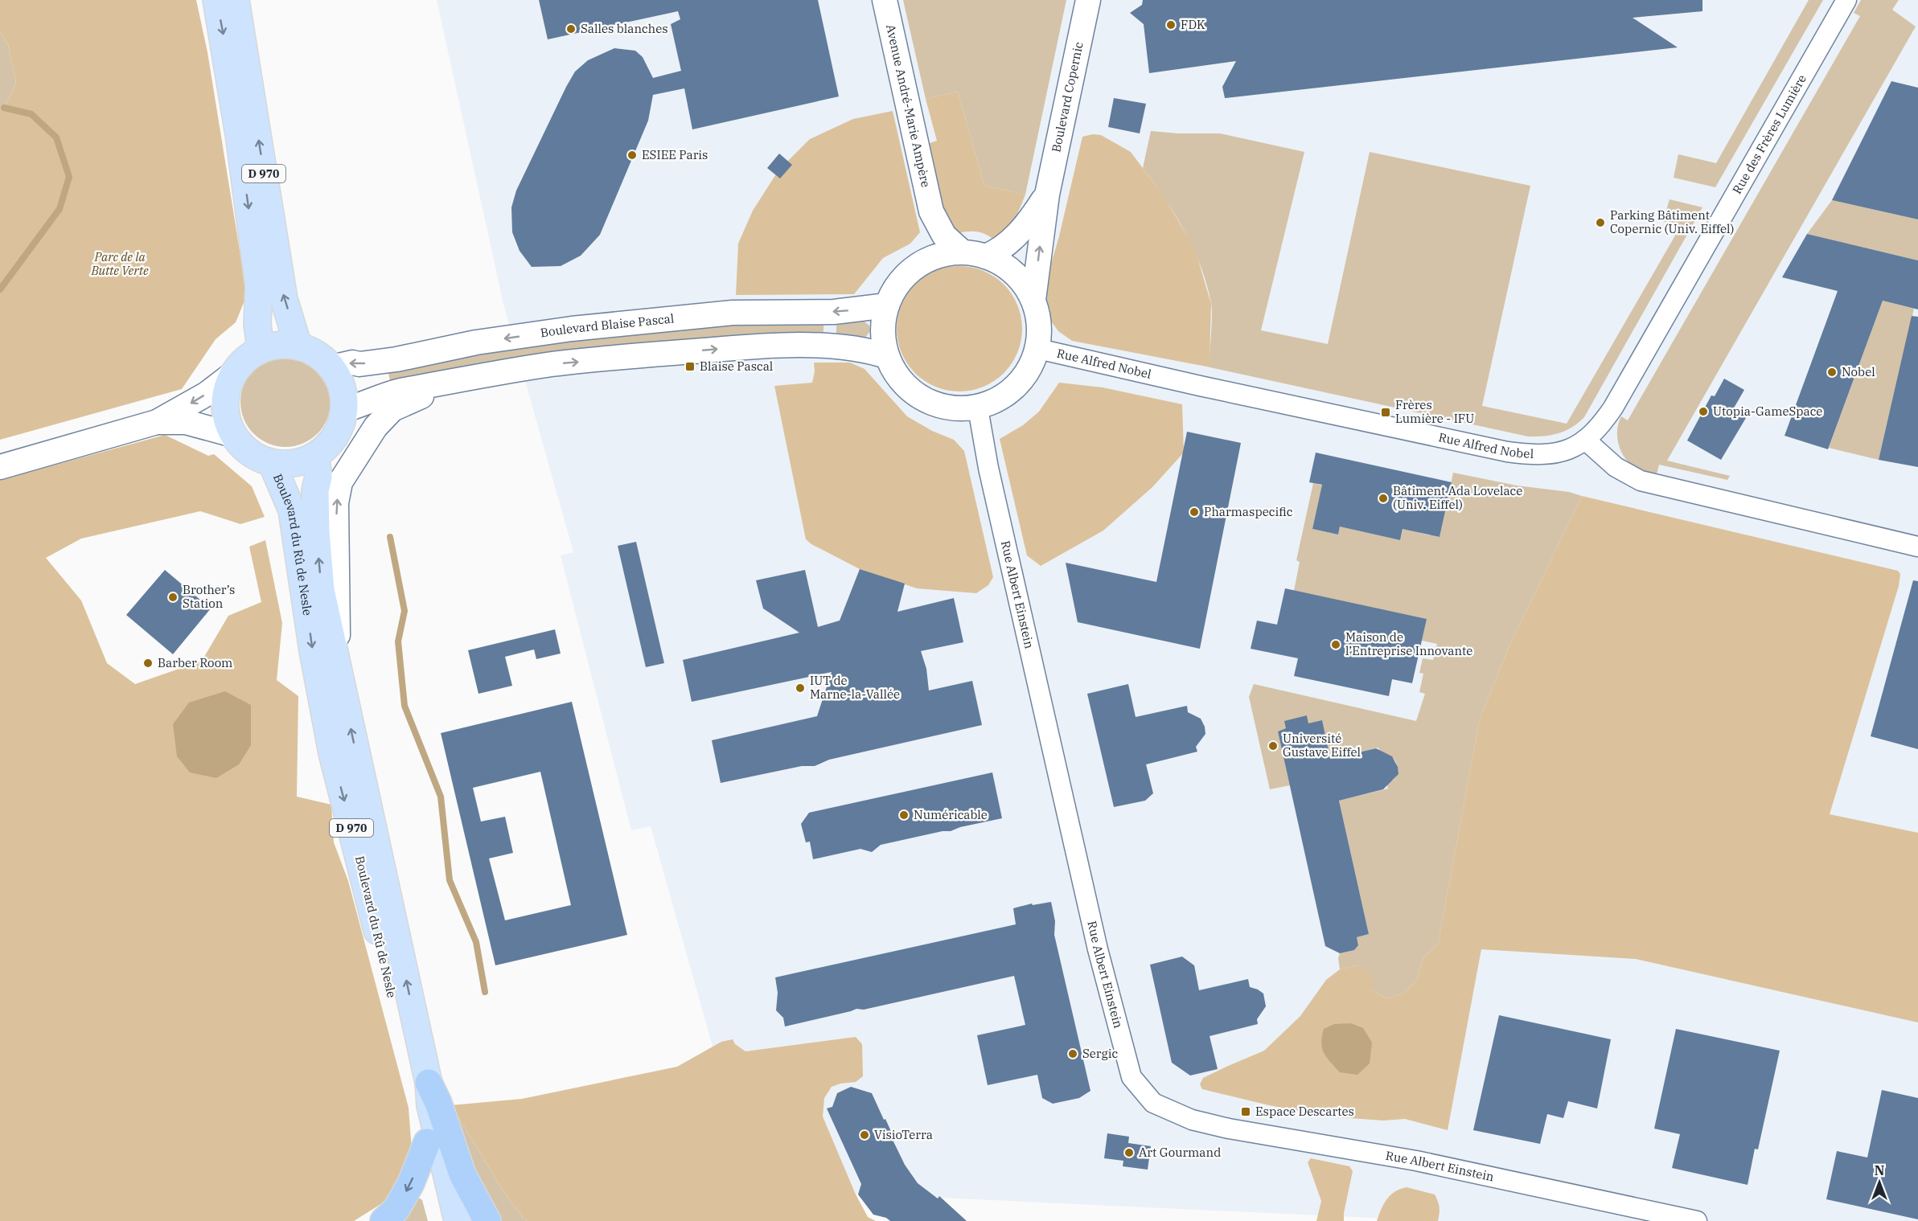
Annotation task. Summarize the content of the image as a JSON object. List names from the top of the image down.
{
  "streets": {
    "main road": ["D 970", "Boulevard du Rû de Nesle"],
    "street": [
      "Boulevard Copernic",
      "Avenue André-Marie Ampère",
      "Rue des Frères Lumière",
      "Boulevard Blaise Pascal",
      "Rue Alfred Nobel",
      "Rue Albert Einstein"
    ]
  },
  "crossings": [
    ["Boulevard Copernic", "Avenue André-Marie Ampère"],
    ["Boulevard Copernic", "Boulevard Blaise Pascal"],
    ["Boulevard Copernic", "Rue Alfred Nobel"],
    ["Boulevard Copernic", "Rue Albert Einstein"],
    ["Avenue André-Marie Ampère", "Boulevard Blaise Pascal"],
    ["Avenue André-Marie Ampère", "Rue Alfred Nobel"],
    ["Avenue André-Marie Ampère", "Rue Albert Einstein"],
    ["Rue des Frères Lumière", "Rue Alfred Nobel"],
    ["D 970", "Boulevard Blaise Pascal"],
    ["D 970", "Boulevard du Rû de Nesle"],
    ["Boulevard Blaise Pascal", "Rue Alfred Nobel"],
    ["Boulevard Blaise Pascal", "Boulevard du Rû de Nesle"],
    ["Boulevard Blaise Pascal", "Rue Albert Einstein"],
    ["Rue Alfred Nobel", "Rue Albert Einstein"]
  ],
  "parks": ["Parc de la Butte Verte"],
  "places": {
    "other": [
      "FDK",
      "Salles blanches",
      "ESIEE Paris",
      "Parking Bâtiment Copernic (Univ. Eiffel)",
      "Nobel",
      "Utopia-GameSpace",
      "Bâtiment Ada Lovelace (Univ. Eiffel)",
      "Pharmaspecific",
      "Brother’s Station",
      "Maison de l’Entreprise Innovante",
      "Barber Room",
      "IUT de Marne-la-Vallée",
      "Université Gustave Eiffel",
      "Numéricable",
      "Sergic",
      "VisioTerra",
      "Art Gourmand"
    ],
    "transit": ["Blaise Pascal", "Frères Lumière - IFU", "Espace Descartes"]
  },
  "north": "top"
}
